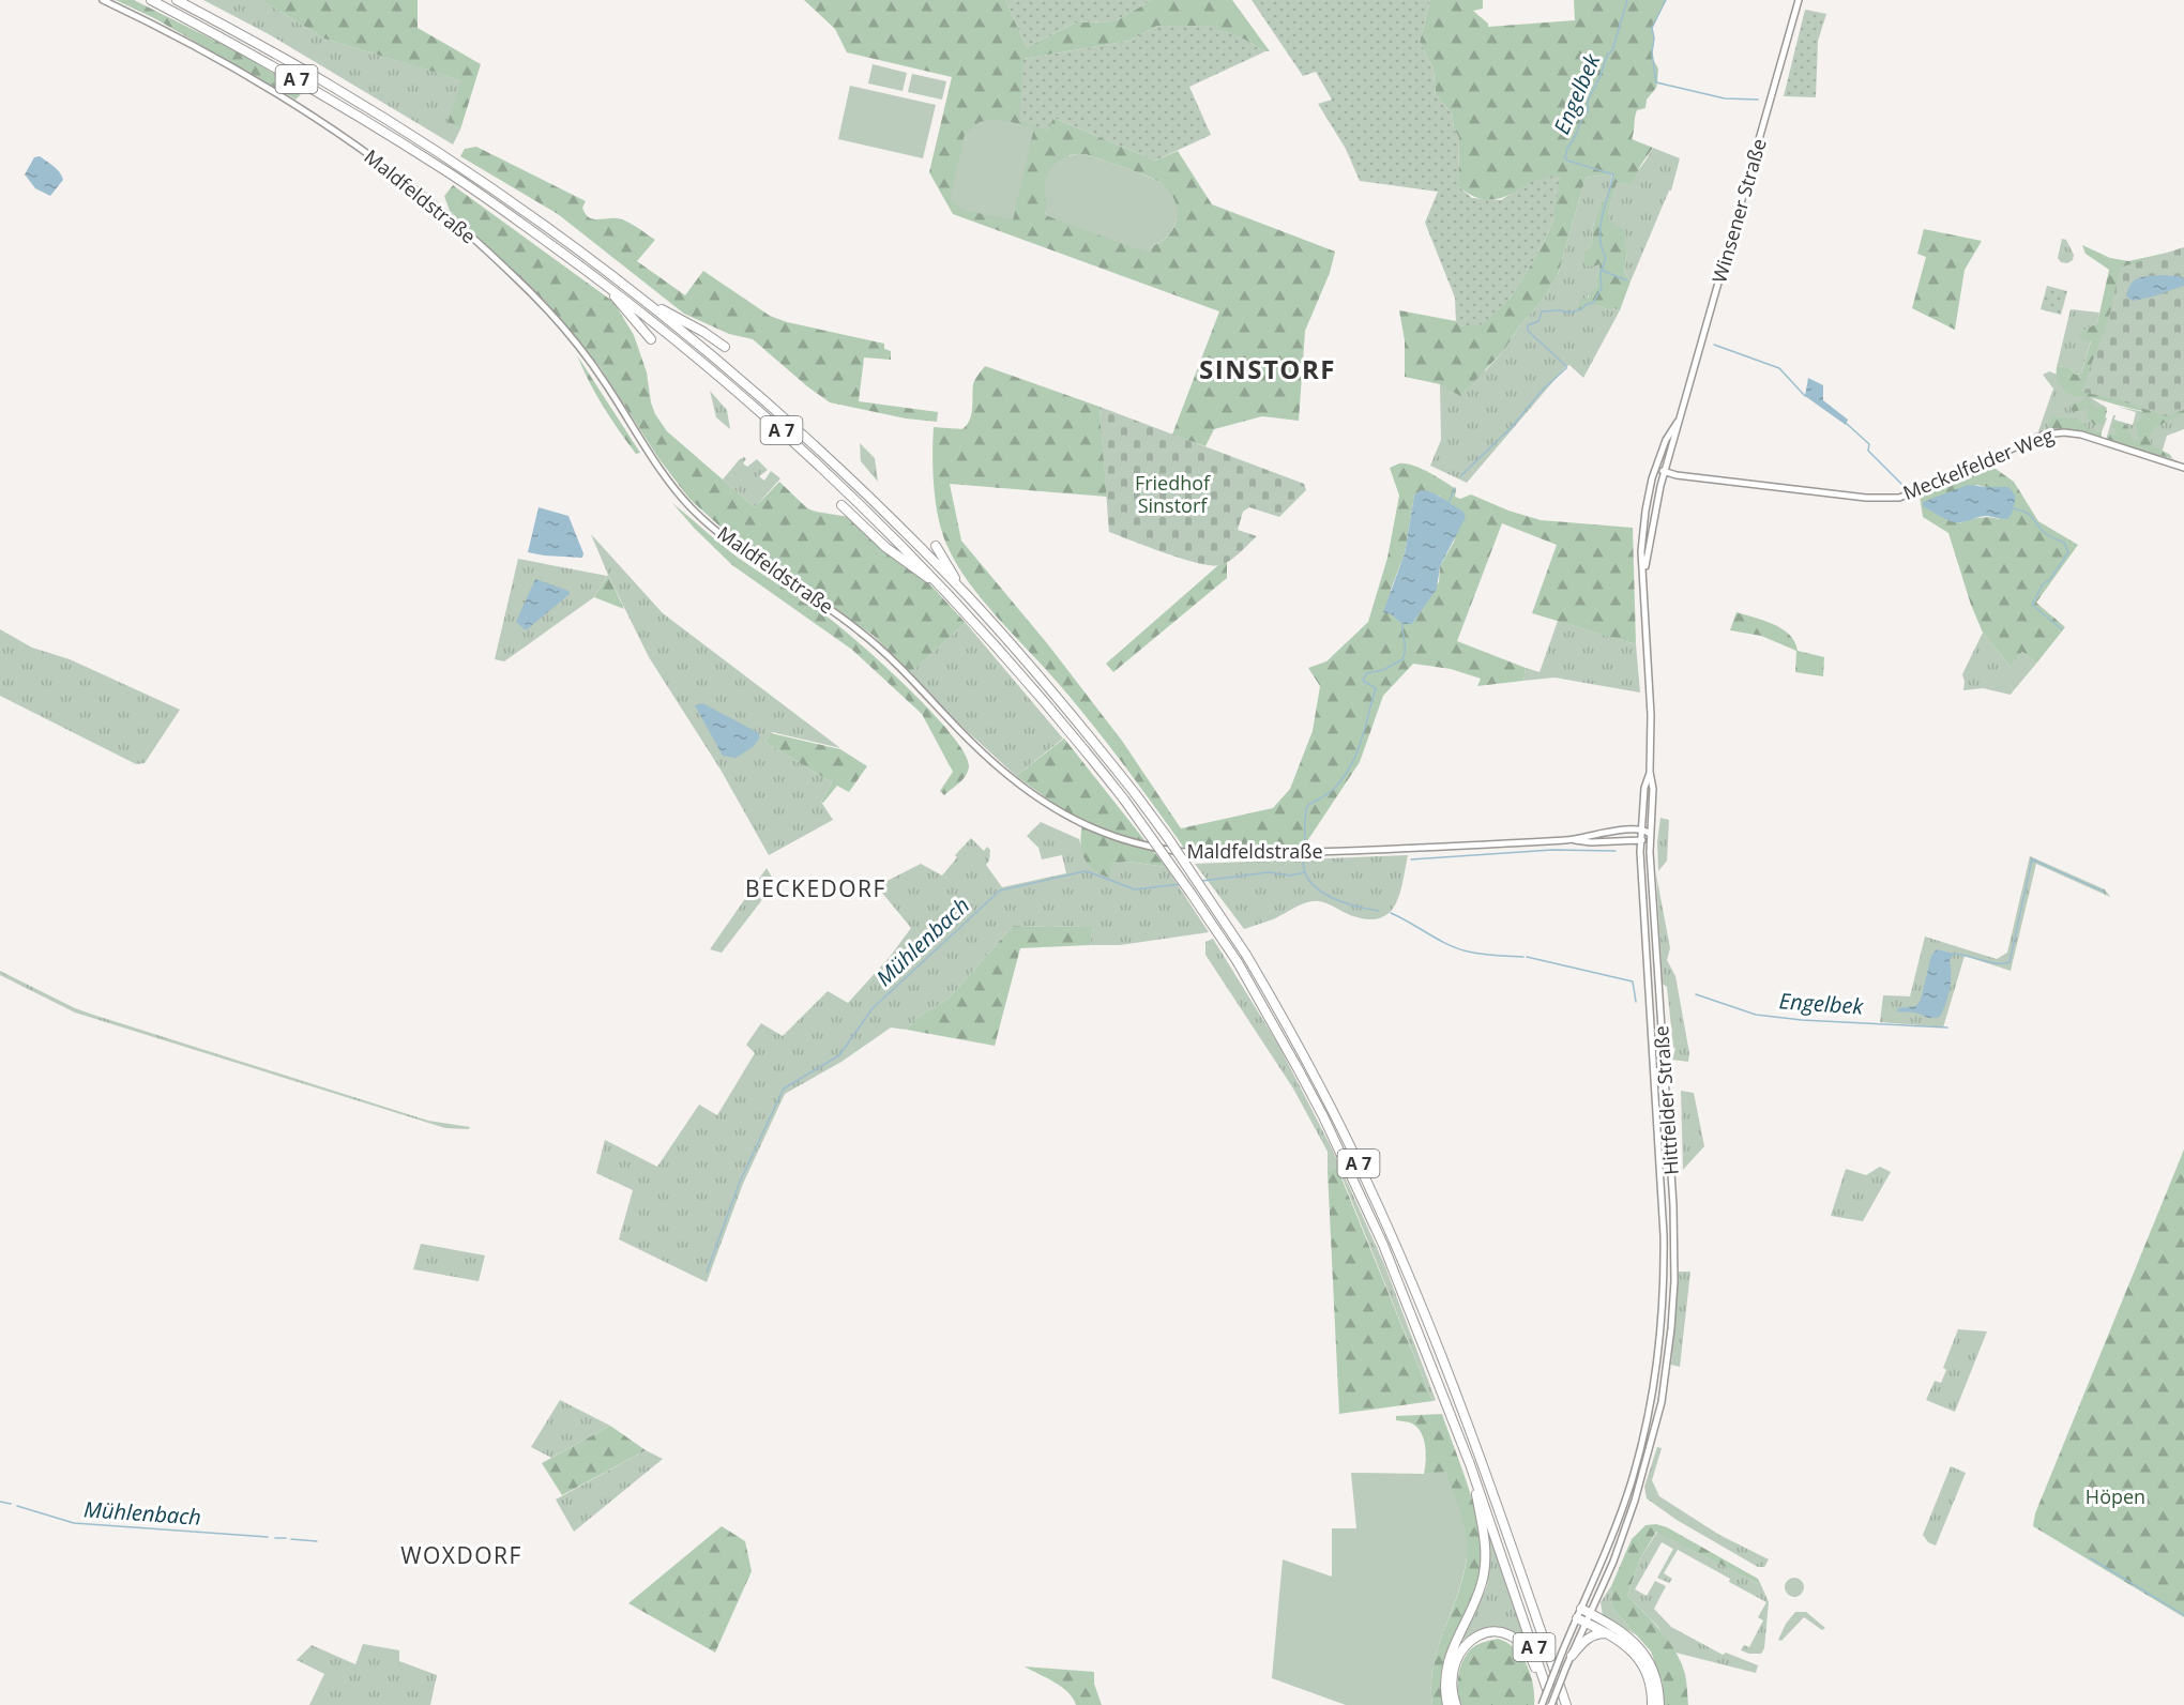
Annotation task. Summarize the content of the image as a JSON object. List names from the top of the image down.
{
  "streets": {
    "highway": ["A 7"],
    "main road": [
      "Maldfeldstraße",
      "Winsener Straße",
      "Meckelfelder Weg",
      "Hittfelder Straße"
    ]
  },
  "crossings": [
    ["A 7", "Hittfelder Straße"],
    ["Maldfeldstraße", "Winsener Straße"],
    ["Maldfeldstraße", "Hittfelder Straße"],
    ["Winsener Straße", "Meckelfelder Weg"],
    ["Winsener Straße", "Hittfelder Straße"]
  ],
  "districts": ["SINSTORF", "BECKEDORF", "WOXDORF"],
  "water": ["Engelbek", "Mühlenbach"],
  "parks": ["Friedhof Sinstorf", "Höpen"]
}
